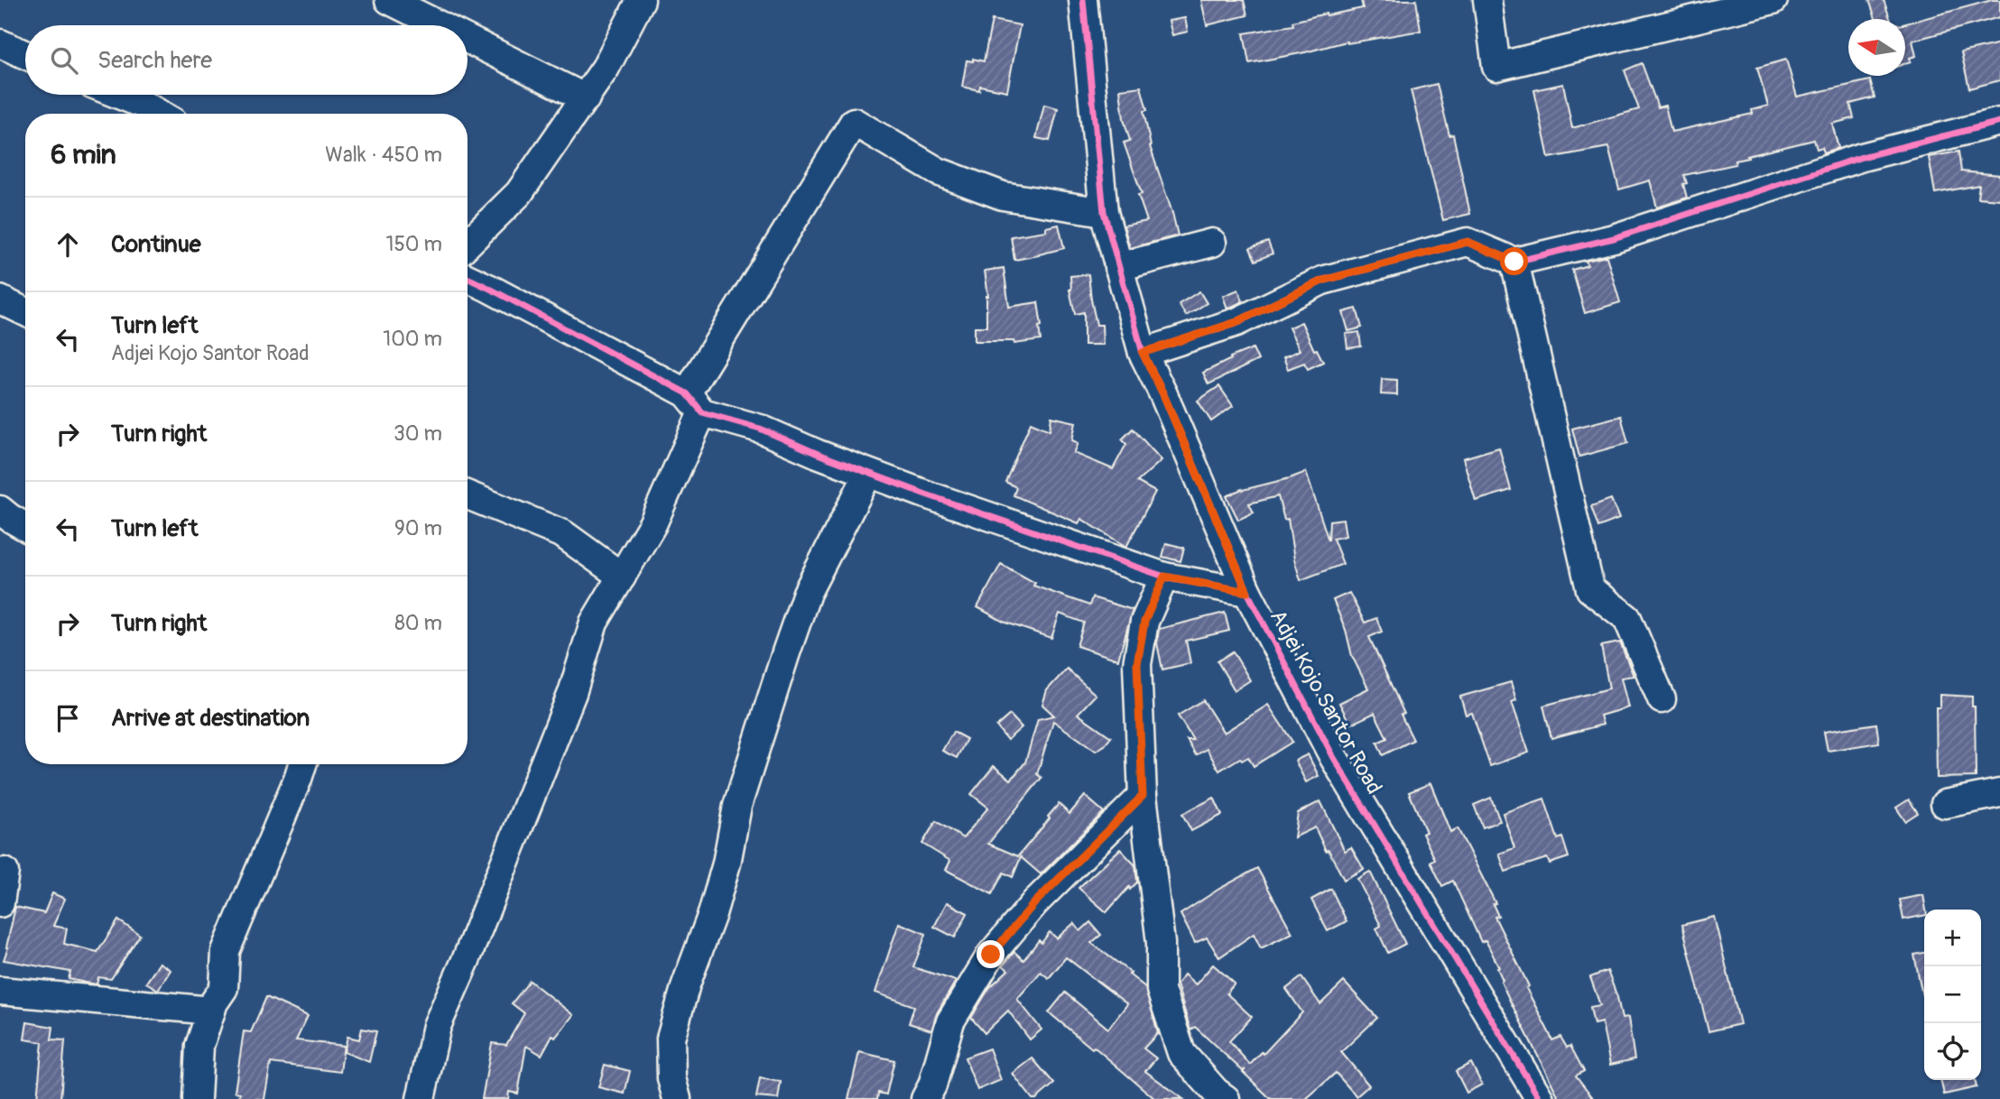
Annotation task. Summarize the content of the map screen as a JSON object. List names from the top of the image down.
{
  "streets": {
    "street": ["Adjei Kojo Santor Road"]
  },
  "north": "left",
  "page": {
    "search": "Search here",
    "heading": ["6 min", "Walk · 450 m"],
    "list": [
      ["Continue", "150 m"],
      ["Turn left", "Adjei Kojo Santor Road", "100 m"],
      ["Turn right", "30 m"],
      ["Turn left", "90 m"],
      ["Turn right", "80 m"],
      "Arrive at destination"
    ],
    "map_buttons": ["+", "−"]
  }
}
